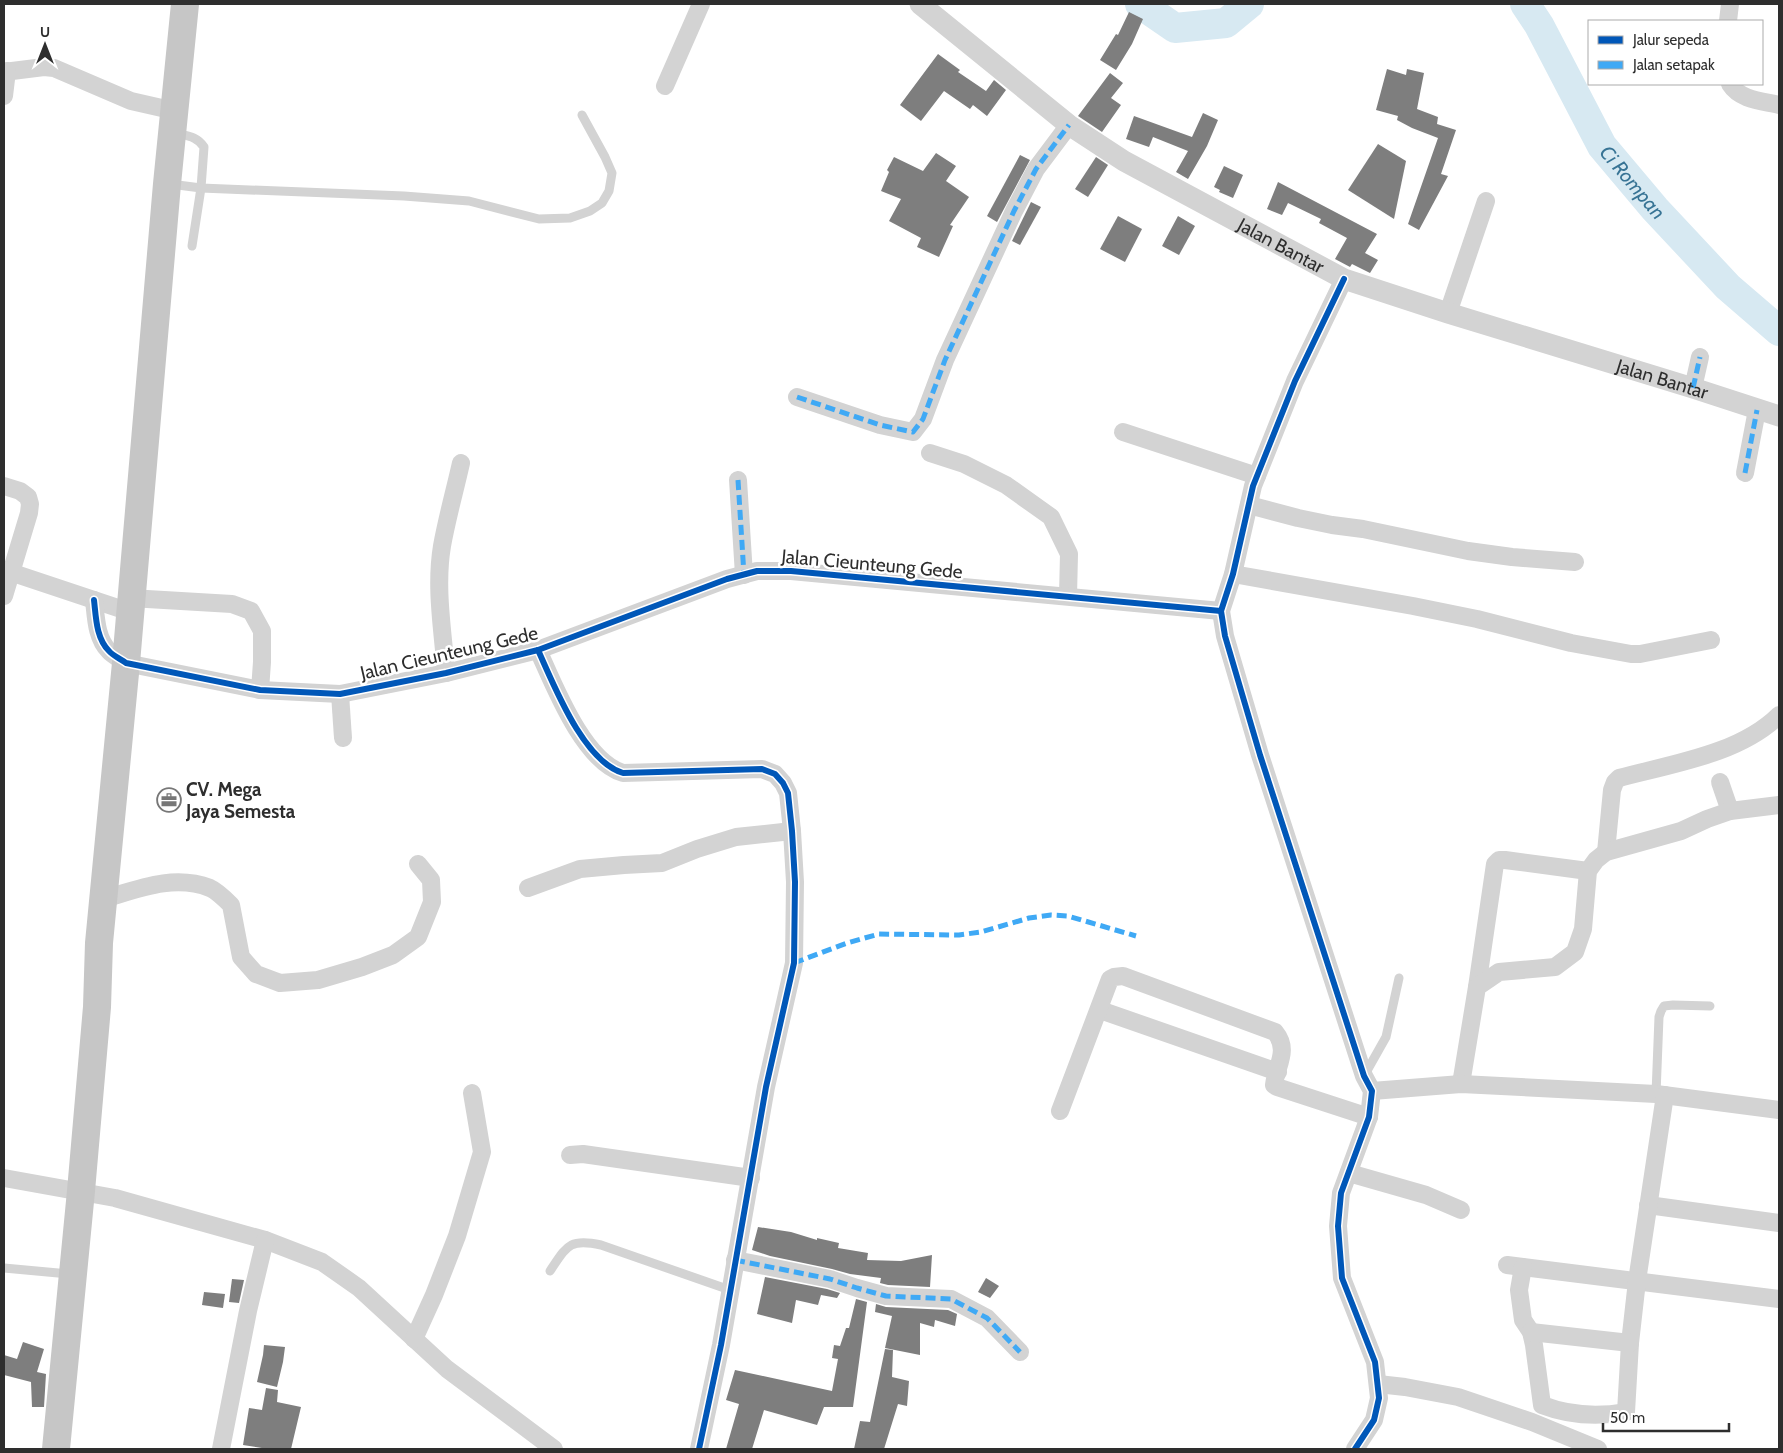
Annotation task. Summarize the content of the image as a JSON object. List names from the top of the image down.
{
  "streets": {
    "street": ["Jalan Bantar", "Jalan Cieunteung Gede"]
  },
  "water": ["Ci Rompan"],
  "places": {
    "office": ["CV. Mega Jaya Semesta"]
  },
  "legend": ["Jalur sepeda", "Jalan setapak"],
  "scale_bar": "50 m",
  "north": "top"
}
